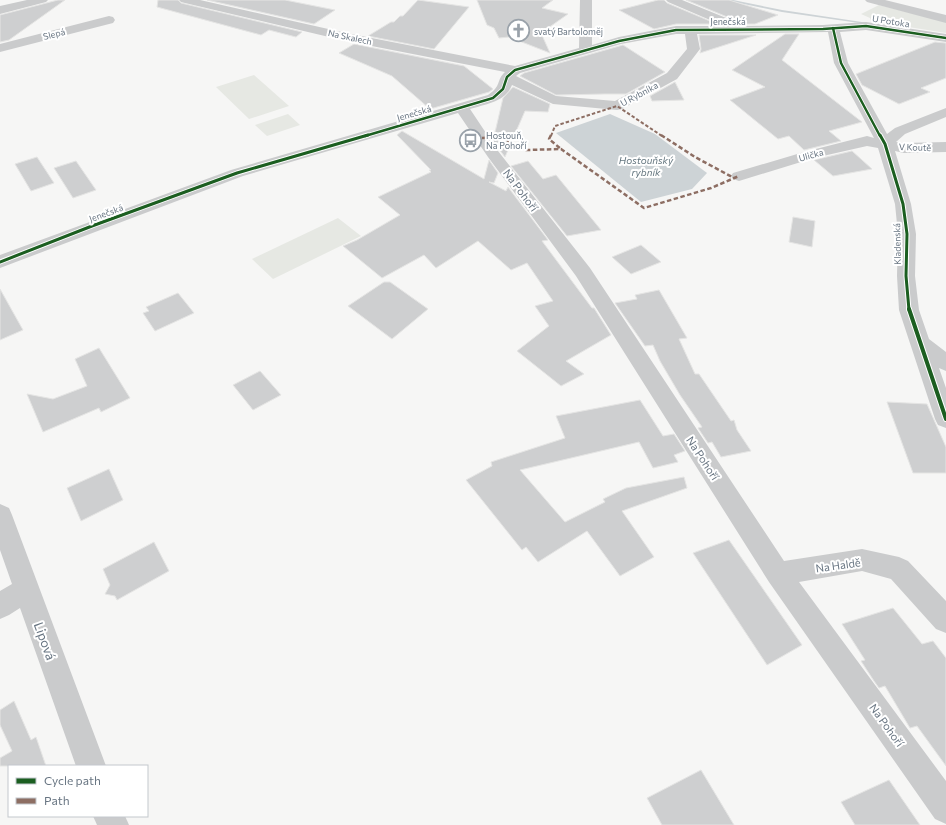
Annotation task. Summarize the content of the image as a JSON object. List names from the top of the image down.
{
  "streets": {
    "street": [
      "Jenečská",
      "U Potoka",
      "Slepá",
      "Na Skalech",
      "U Rybníka",
      "V Koutě",
      "Ulička",
      "Na Pohoří",
      "Kladenská",
      "Na Haldě",
      "Lipová"
    ]
  },
  "crossings": [
    ["Jenečská", "U Potoka"],
    ["Jenečská", "Na Skalech"],
    ["Jenečská", "U Rybníka"],
    ["Jenečská", "Na Pohoří"],
    ["Jenečská", "Kladenská"],
    ["U Potoka", "Kladenská"],
    ["Na Skalech", "U Rybníka"],
    ["V Koutě", "Ulička"],
    ["V Koutě", "Kladenská"],
    ["Ulička", "Kladenská"],
    ["Na Pohoří", "Na Haldě"]
  ],
  "water": ["Hostouňský rybník"],
  "places": {
    "church": ["svatý Bartoloměj"],
    "bus stop": ["Hostouň, Na Pohoří"]
  },
  "legend": ["Cycle path", "Path"]
}
